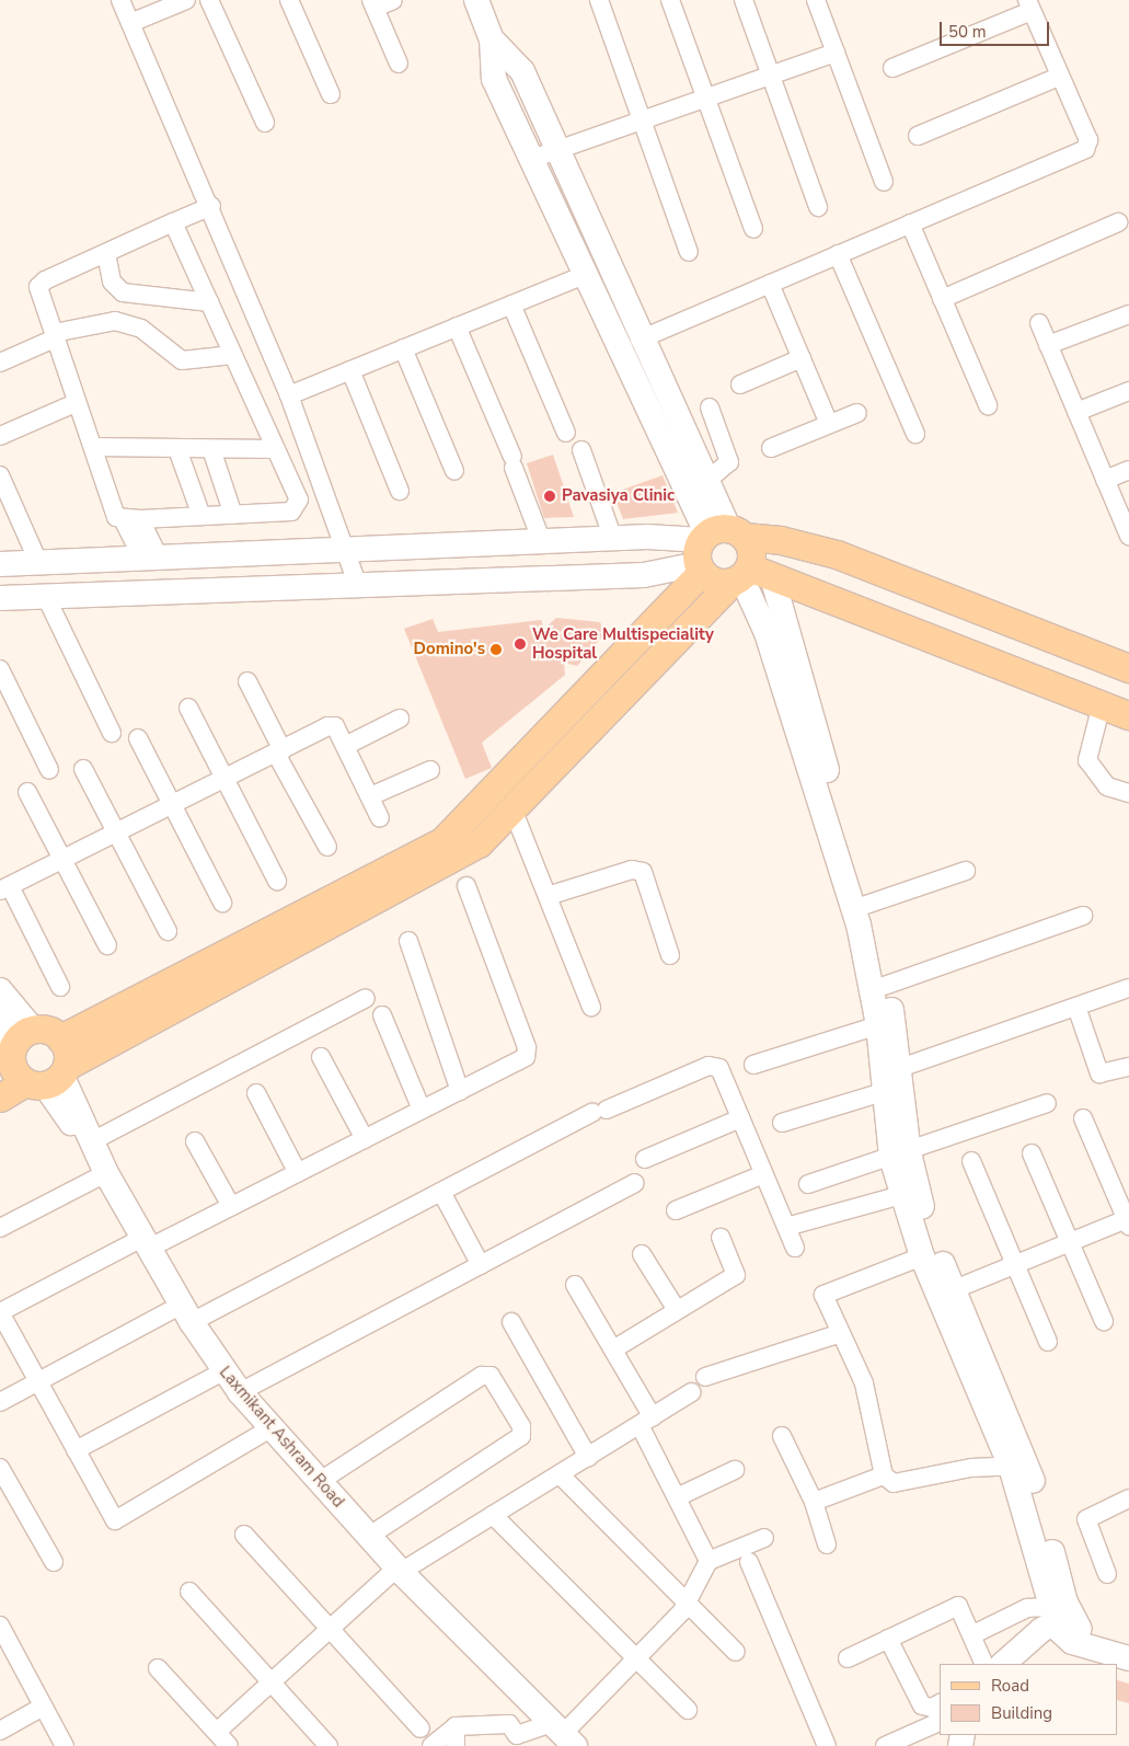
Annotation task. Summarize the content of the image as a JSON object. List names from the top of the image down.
{
  "streets": {
    "street": ["Laxmikant Ashram Road"]
  },
  "places": ["Pavasiya Clinic", "We Care Multispeciality Hospital", "Domino's"],
  "legend": ["Road", "Building"],
  "scale_bar": "50 m"
}
